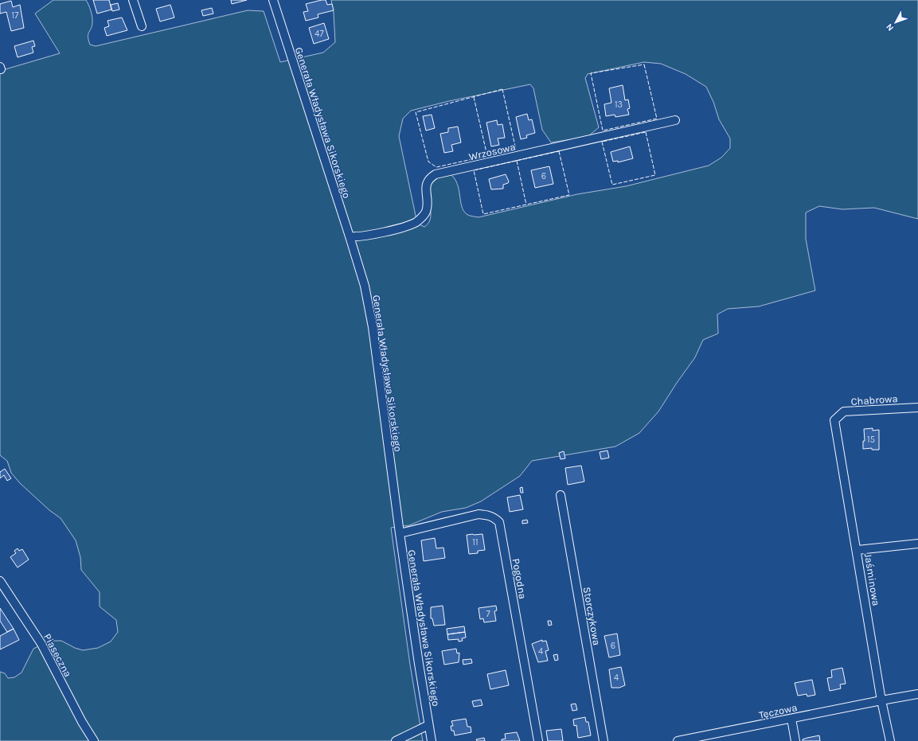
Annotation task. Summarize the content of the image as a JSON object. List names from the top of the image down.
{
  "streets": {
    "street": [
      "Generała Władysława Sikorskiego",
      "Wrzosowa",
      "Chabrowa",
      "Pogodna",
      "Jaśminowa",
      "Storczykowa",
      "Piaseczna",
      "Tęczowa"
    ]
  },
  "crossings": [
    ["Generała Władysława Sikorskiego", "Wrzosowa"],
    ["Generała Władysława Sikorskiego", "Pogodna"],
    ["Chabrowa", "Jaśminowa"],
    ["Jaśminowa", "Tęczowa"]
  ],
  "house_numbers": [
    "17",
    "47",
    "13",
    "6",
    "15",
    "11",
    "7",
    "6",
    "4",
    "4"
  ],
  "north": "bottom left"
}
